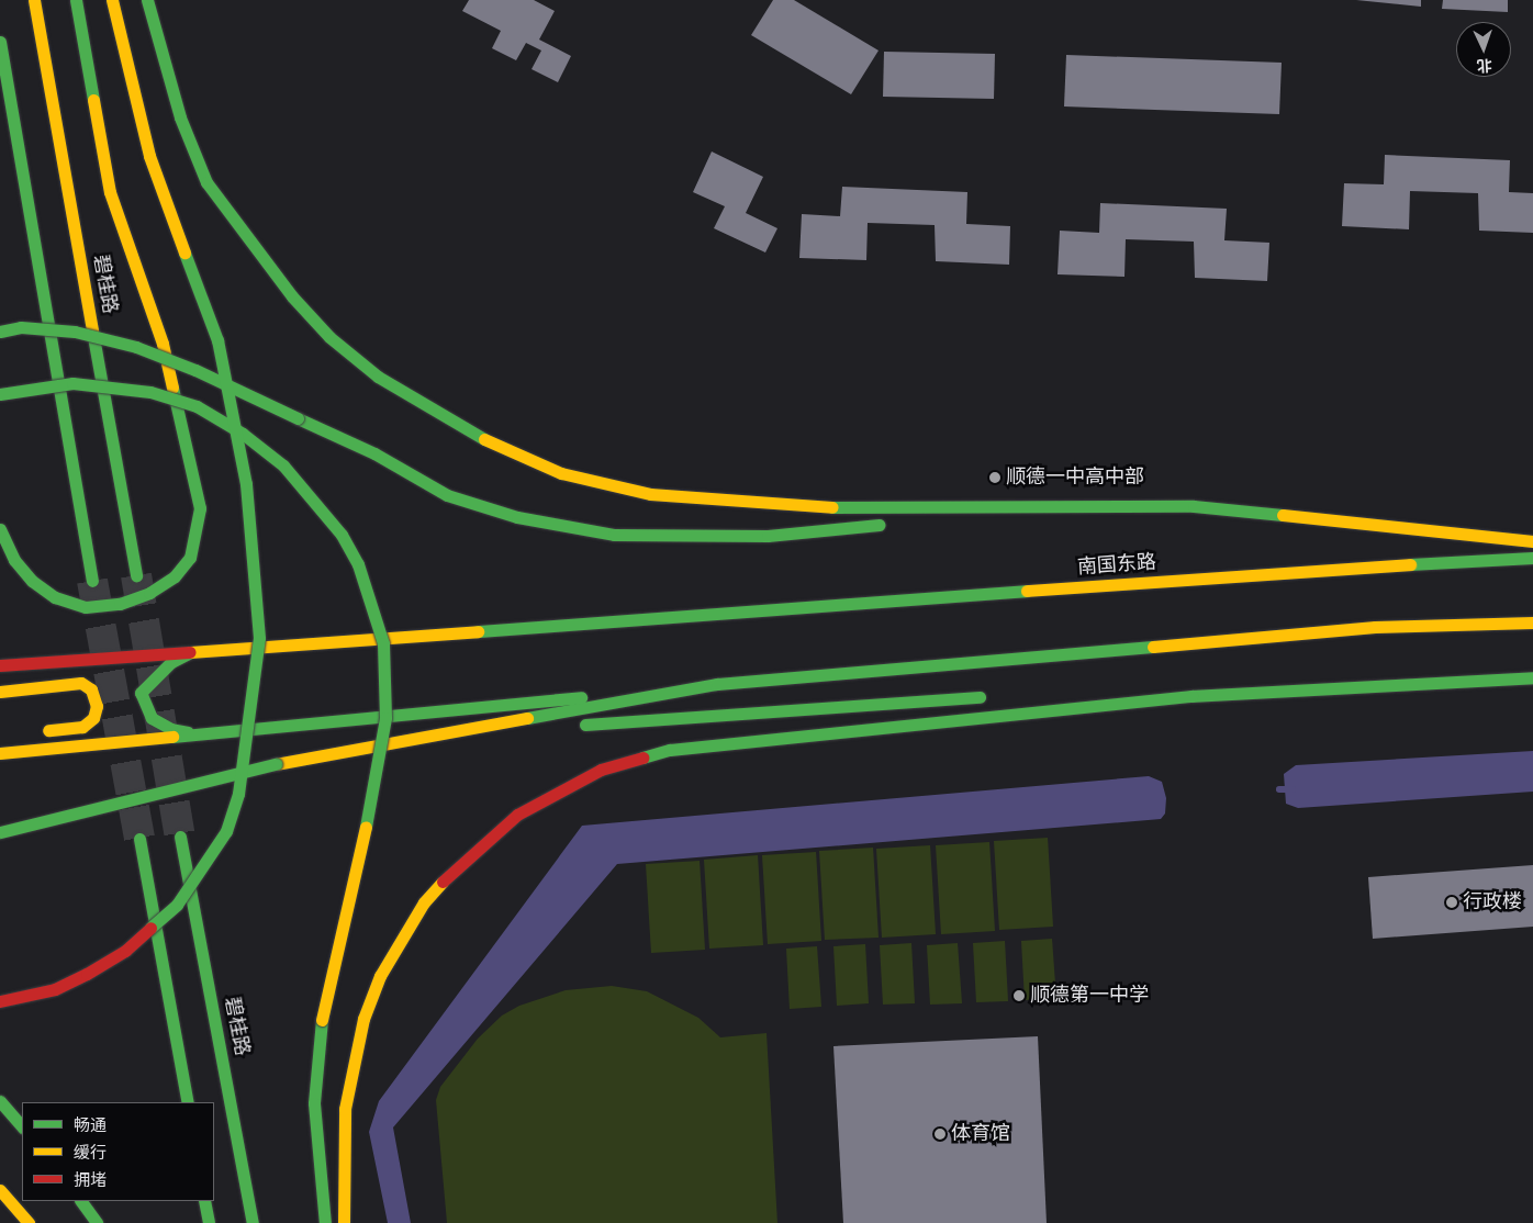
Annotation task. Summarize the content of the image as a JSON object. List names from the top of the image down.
{
  "streets": {
    "main road": ["碧桂路", "南国东路"]
  },
  "places": [
    "顺德一中高中部",
    "行政楼",
    "顺德第一中学",
    "体育馆"
  ],
  "legend": ["畅通", "缓行", "拥堵"],
  "north": "bottom"
}
